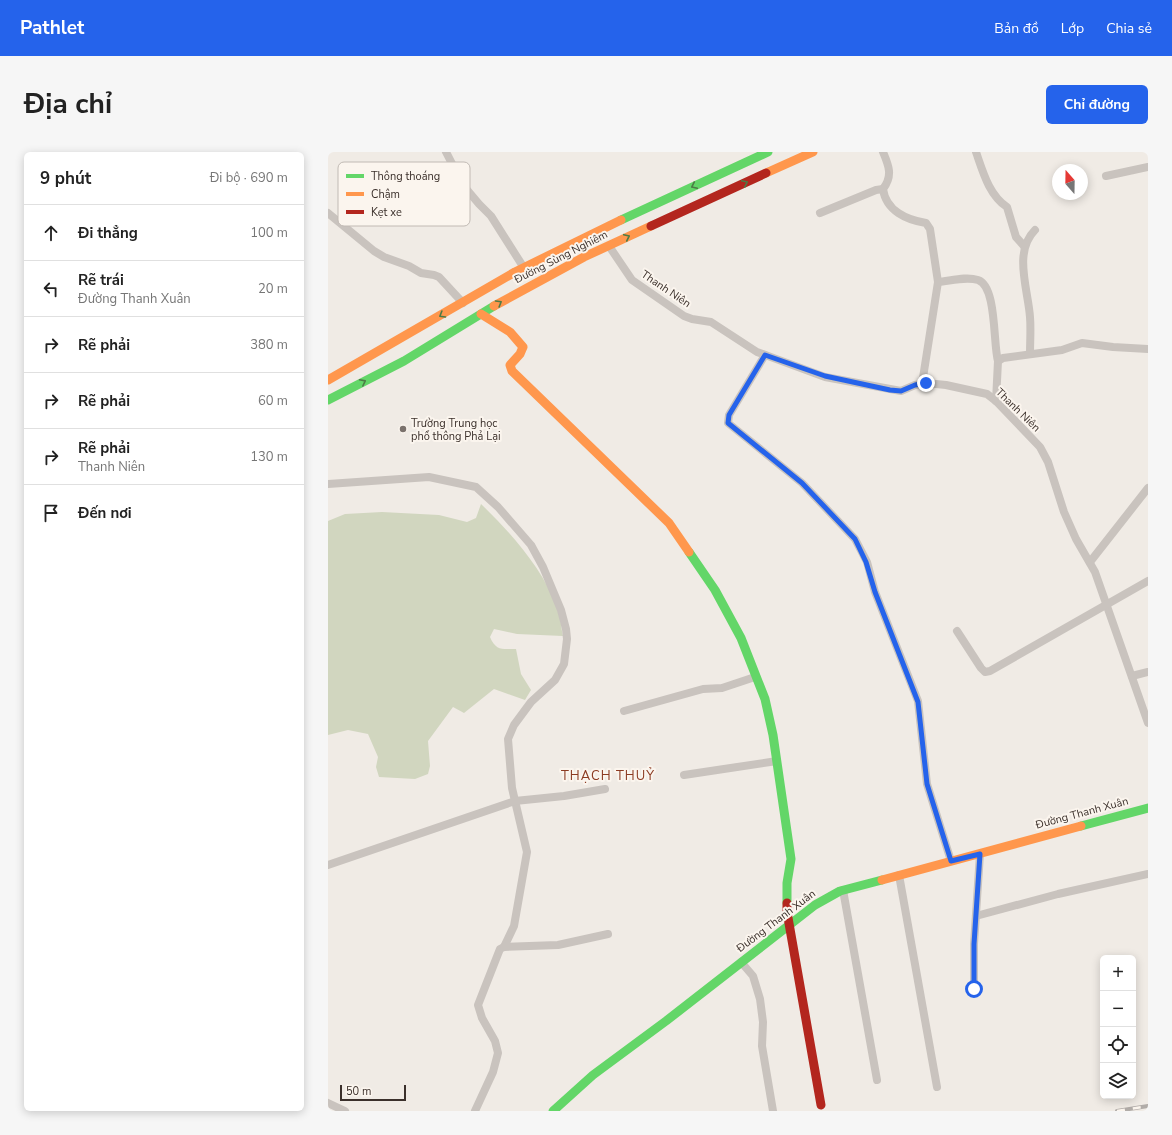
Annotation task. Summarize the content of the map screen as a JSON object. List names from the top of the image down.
{
  "streets": {
    "street": ["Đường Sùng Nghiêm", "Thanh Niên", "Đường Thanh Xuân"]
  },
  "crossings": [
    ["Đường Sùng Nghiêm", "Thanh Niên"]
  ],
  "districts": ["THẠCH THUỶ"],
  "places": ["Trường Trung học phổ thông Phả Lại"],
  "legend": ["Thông thoáng", "Chậm", "Kẹt xe"],
  "scale_bar": "50 m",
  "north": "top",
  "page": {
    "header": "Pathlet",
    "nav": ["Bản đồ", "Lớp", "Chia sẻ"],
    "title": "Địa chỉ",
    "buttons": "Chỉ đường",
    "heading": ["9 phút", "Đi bộ · 690 m"],
    "list": [
      ["Đi thẳng", "100 m"],
      ["Rẽ trái", "Đường Thanh Xuân", "20 m"],
      ["Rẽ phải", "380 m"],
      ["Rẽ phải", "60 m"],
      ["Rẽ phải", "Thanh Niên", "130 m"],
      "Đến nơi"
    ],
    "map_buttons": ["+", "−"],
    "scale": "50 m"
  }
}
